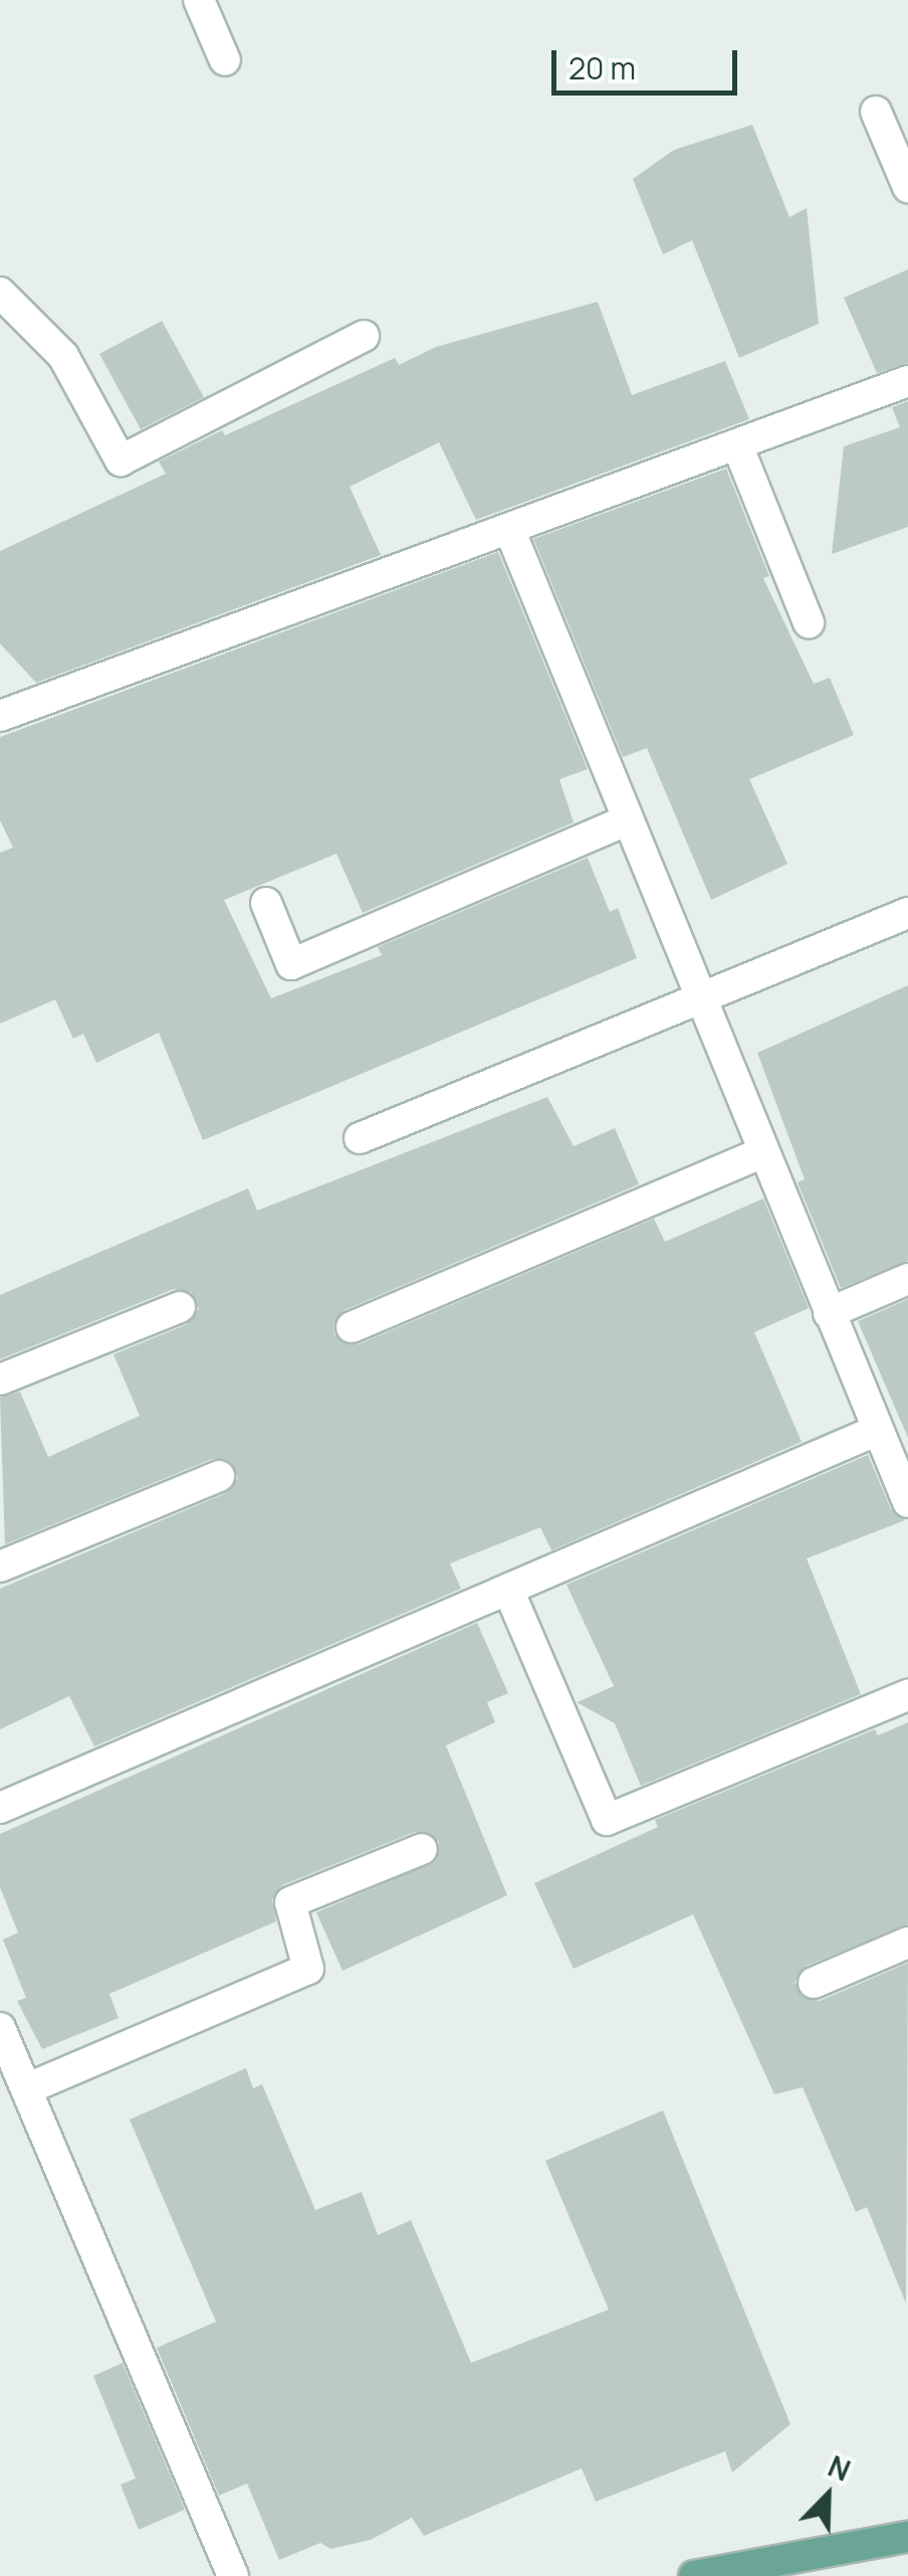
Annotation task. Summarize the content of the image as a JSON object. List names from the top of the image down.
{
  "scale_bar": "20 m",
  "north": "top right"
}
